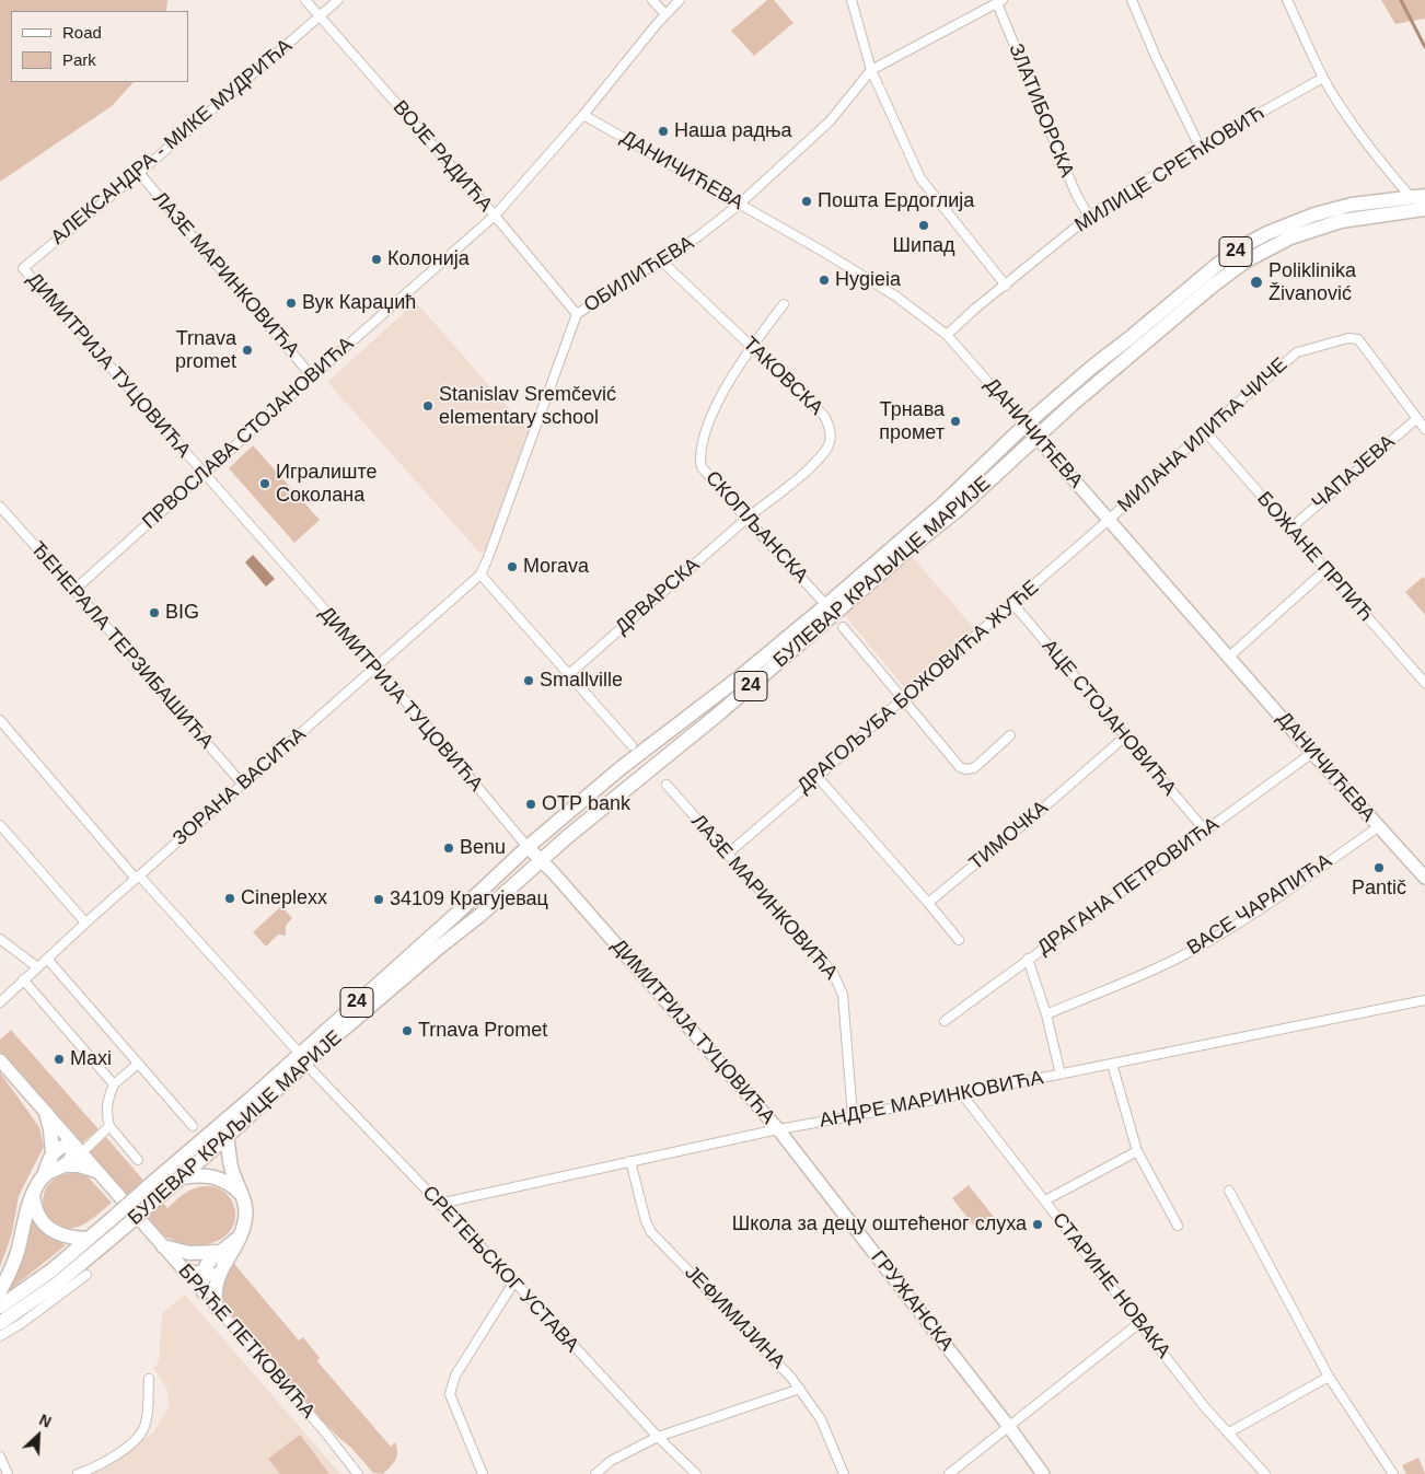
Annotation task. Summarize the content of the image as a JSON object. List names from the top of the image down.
{
  "streets": {
    "main road": ["24", "БУЛЕВАР КРАЉИЦЕ МАРИЈЕ"],
    "street": [
      "ЗЛАТИБОРСКА",
      "АЛЕКСАНДРА - МИКЕ МУДРИЋА",
      "ВОЈЕ РАДИЋА",
      "МИЛИЦЕ СРЕЋКОВИЋ",
      "ДАНИЧИЋЕВА",
      "ЛАЗЕ МАРИНКОВИЋА",
      "ОБИЛИЋЕВА",
      "ДИМИТРИЈА ТУЦОВИЋА",
      "ТАКОВСКА",
      "ПРВОСЛАВА СТОЈАНОВИЋА",
      "МИЛАНА ИЛИЋА ЧИЧЕ",
      "ЧАПАЈЕВА",
      "СКОПЉАНСКА",
      "БОЖАНЕ ПРПИЋ",
      "ДРВАРСКА",
      "ЂЕНЕРАЛА ТЕРЗИБАШИЋА",
      "ДРАГОЉУБА БОЖОВИЋА ЖУЋЕ",
      "АЦЕ СТОЈАНОВИЋА",
      "ЗОРАНА ВАСИЋА",
      "ТИМОЧКА",
      "ДРАГАНА ПЕТРОВИЋА",
      "ВАСЕ ЧАРАПИЋА",
      "АНДРЕ МАРИНКОВИЋА",
      "СРЕТЕЊСКОГ УСТАВА",
      "СТАРИНЕ НОВАКА",
      "ГРУЖАНСКА",
      "ЈЕФИМИЈИНА",
      "БРАЋЕ ПЕТКОВИЋА"
    ]
  },
  "crossings": [
    ["ЗЛАТИБОРСКА", "МИЛИЦЕ СРЕЋКОВИЋ"],
    ["АЛЕКСАНДРА - МИКЕ МУДРИЋА", "ВОЈЕ РАДИЋА"],
    ["АЛЕКСАНДРА - МИКЕ МУДРИЋА", "ЛАЗЕ МАРИНКОВИЋА"],
    ["АЛЕКСАНДРА - МИКЕ МУДРИЋА", "ДИМИТРИЈА ТУЦОВИЋА"],
    ["ВОЈЕ РАДИЋА", "ОБИЛИЋЕВА"],
    ["ВОЈЕ РАДИЋА", "ПРВОСЛАВА СТОЈАНОВИЋА"],
    ["МИЛИЦЕ СРЕЋКОВИЋ", "ДАНИЧИЋЕВА"],
    ["ДАНИЧИЋЕВА", "ОБИЛИЋЕВА"],
    ["ДАНИЧИЋЕВА", "ПРВОСЛАВА СТОЈАНОВИЋА"],
    ["ДАНИЧИЋЕВА", "МИЛАНА ИЛИЋА ЧИЧЕ"],
    ["ДАНИЧИЋЕВА", "БУЛЕВАР КРАЉИЦЕ МАРИЈЕ"],
    ["ДАНИЧИЋЕВА", "ДРАГОЉУБА БОЖОВИЋА ЖУЋЕ"],
    ["ДАНИЧИЋЕВА", "ДРАГАНА ПЕТРОВИЋА"],
    ["ДАНИЧИЋЕВА", "ВАСЕ ЧАРАПИЋА"],
    ["ЛАЗЕ МАРИНКОВИЋА", "ПРВОСЛАВА СТОЈАНОВИЋА"],
    ["ЛАЗЕ МАРИНКОВИЋА", "ДРАГОЉУБА БОЖОВИЋА ЖУЋЕ"],
    ["ЛАЗЕ МАРИНКОВИЋА", "АНДРЕ МАРИНКОВИЋА"],
    ["ОБИЛИЋЕВА", "ТАКОВСКА"],
    ["ОБИЛИЋЕВА", "ЗОРАНА ВАСИЋА"],
    ["ДИМИТРИЈА ТУЦОВИЋА", "ПРВОСЛАВА СТОЈАНОВИЋА"],
    ["ДИМИТРИЈА ТУЦОВИЋА", "БУЛЕВАР КРАЉИЦЕ МАРИЈЕ"],
    ["ДИМИТРИЈА ТУЦОВИЋА", "ЗОРАНА ВАСИЋА"],
    ["ДИМИТРИЈА ТУЦОВИЋА", "АНДРЕ МАРИНКОВИЋА"],
    ["ДИМИТРИЈА ТУЦОВИЋА", "ГРУЖАНСКА"],
    ["ТАКОВСКА", "СКОПЉАНСКА"],
    ["ТАКОВСКА", "ДРВАРСКА"],
    ["ПРВОСЛАВА СТОЈАНОВИЋА", "ЂЕНЕРАЛА ТЕРЗИБАШИЋА"],
    ["МИЛАНА ИЛИЋА ЧИЧЕ", "ЧАПАЈЕВА"],
    ["МИЛАНА ИЛИЋА ЧИЧЕ", "БОЖАНЕ ПРПИЋ"],
    ["МИЛАНА ИЛИЋА ЧИЧЕ", "ДРАГОЉУБА БОЖОВИЋА ЖУЋЕ"],
    ["ЧАПАЈЕВА", "БОЖАНЕ ПРПИЋ"],
    ["СКОПЉАНСКА", "БУЛЕВАР КРАЉИЦЕ МАРИЈЕ"],
    ["СКОПЉАНСКА", "ДРВАРСКА"],
    ["БУЛЕВАР КРАЉИЦЕ МАРИЈЕ", "СРЕТЕЊСКОГ УСТАВА"],
    ["ЂЕНЕРАЛА ТЕРЗИБАШИЋА", "ЗОРАНА ВАСИЋА"],
    ["ДРАГОЉУБА БОЖОВИЋА ЖУЋЕ", "АЦЕ СТОЈАНОВИЋА"],
    ["АЦЕ СТОЈАНОВИЋА", "ТИМОЧКА"],
    ["АЦЕ СТОЈАНОВИЋА", "ДРАГАНА ПЕТРОВИЋА"],
    ["ЗОРАНА ВАСИЋА", "СРЕТЕЊСКОГ УСТАВА"],
    ["АНДРЕ МАРИНКОВИЋА", "СРЕТЕЊСКОГ УСТАВА"],
    ["АНДРЕ МАРИНКОВИЋА", "СТАРИНЕ НОВАКА"],
    ["АНДРЕ МАРИНКОВИЋА", "ГРУЖАНСКА"],
    ["АНДРЕ МАРИНКОВИЋА", "ЈЕФИМИЈИНА"]
  ],
  "places": [
    "Наша радња",
    "Пошта Ердоглија",
    "Шипад",
    "Колонија",
    "Hygieia",
    "Poliklinika Živanović",
    "Вук Караџић",
    "Trnava promet",
    "Stanislav Sremčević elementary school",
    "Трнава промет",
    "Игралиште Соколана",
    "Morava",
    "BIG",
    "Smallville",
    "OTP bank",
    "Benu",
    "Pantič",
    "Cineplexx",
    "34109 Крагујевац",
    "Trnava Promet",
    "Maxi",
    "Школа за децу оштећеног слуха"
  ],
  "legend": ["Road", "Park"],
  "north": "top right"
}
